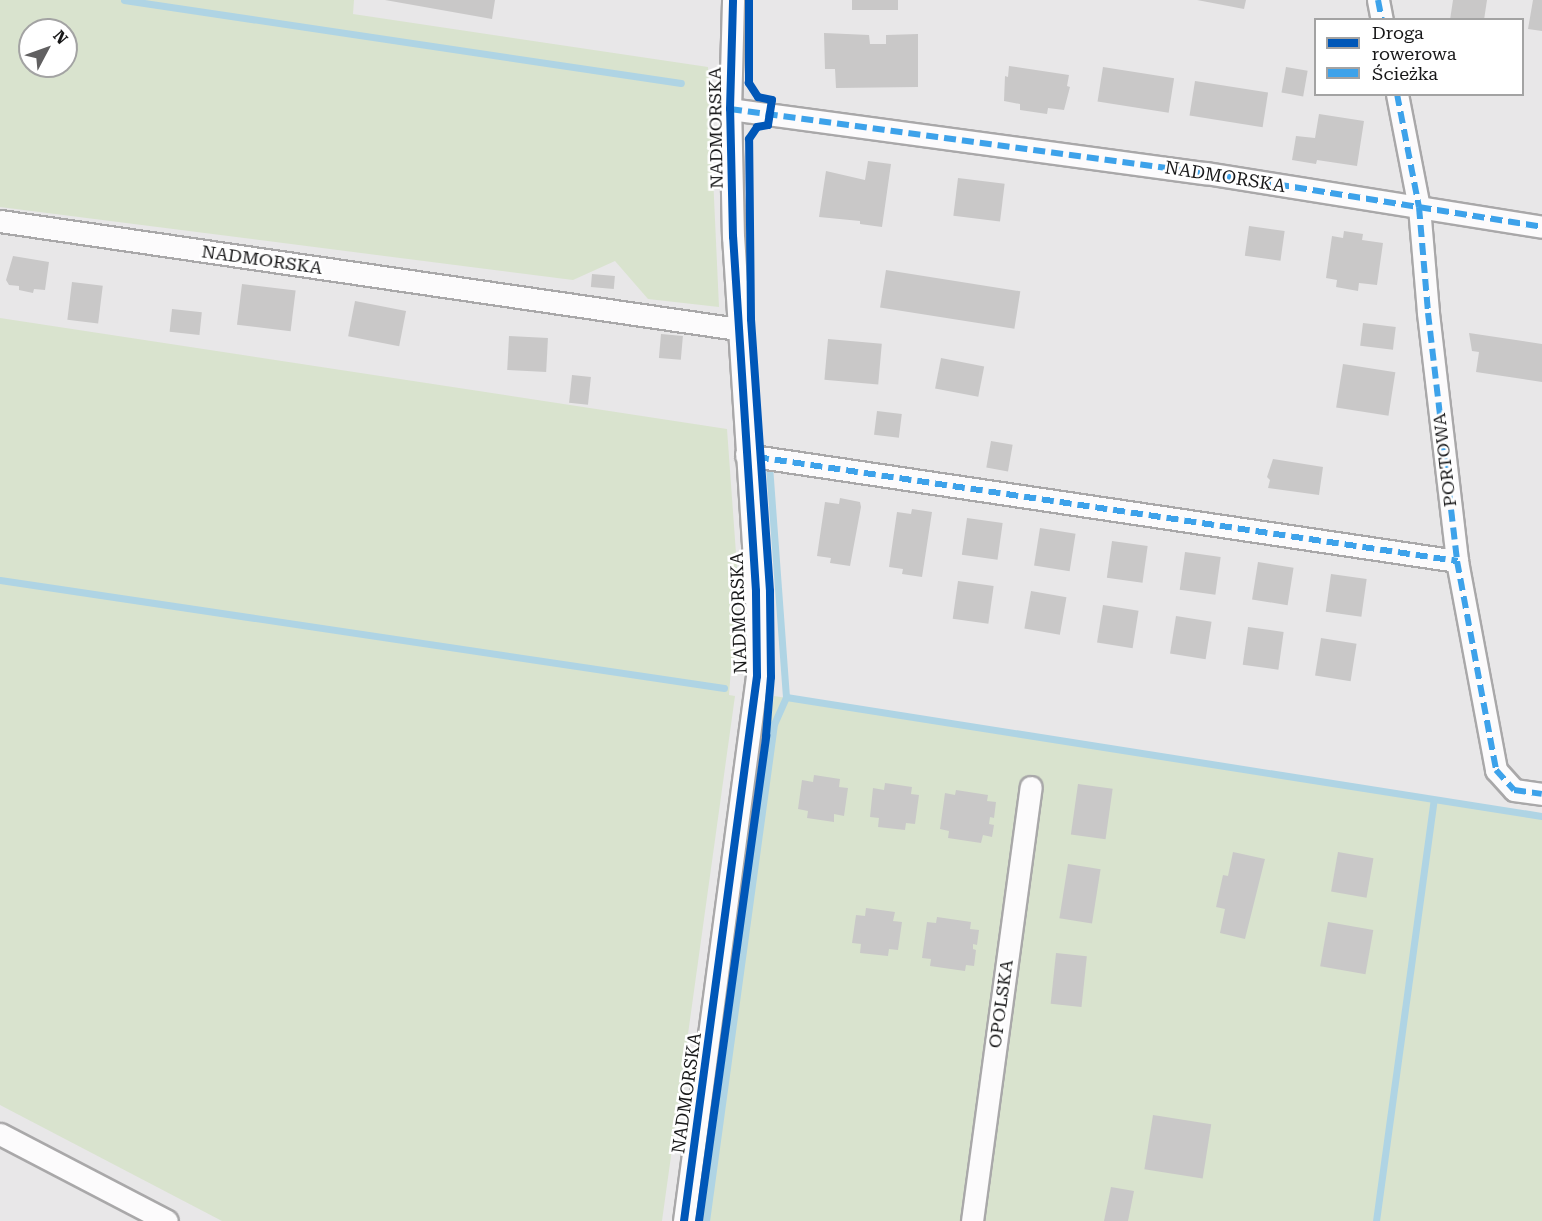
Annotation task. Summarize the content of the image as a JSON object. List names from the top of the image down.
{
  "streets": {
    "street": ["NADMORSKA", "PORTOWA", "OPOLSKA"]
  },
  "crossings": [
    ["NADMORSKA", "PORTOWA"]
  ],
  "legend": ["Droga rowerowa", "Ścieżka"],
  "north": "top right"
}
